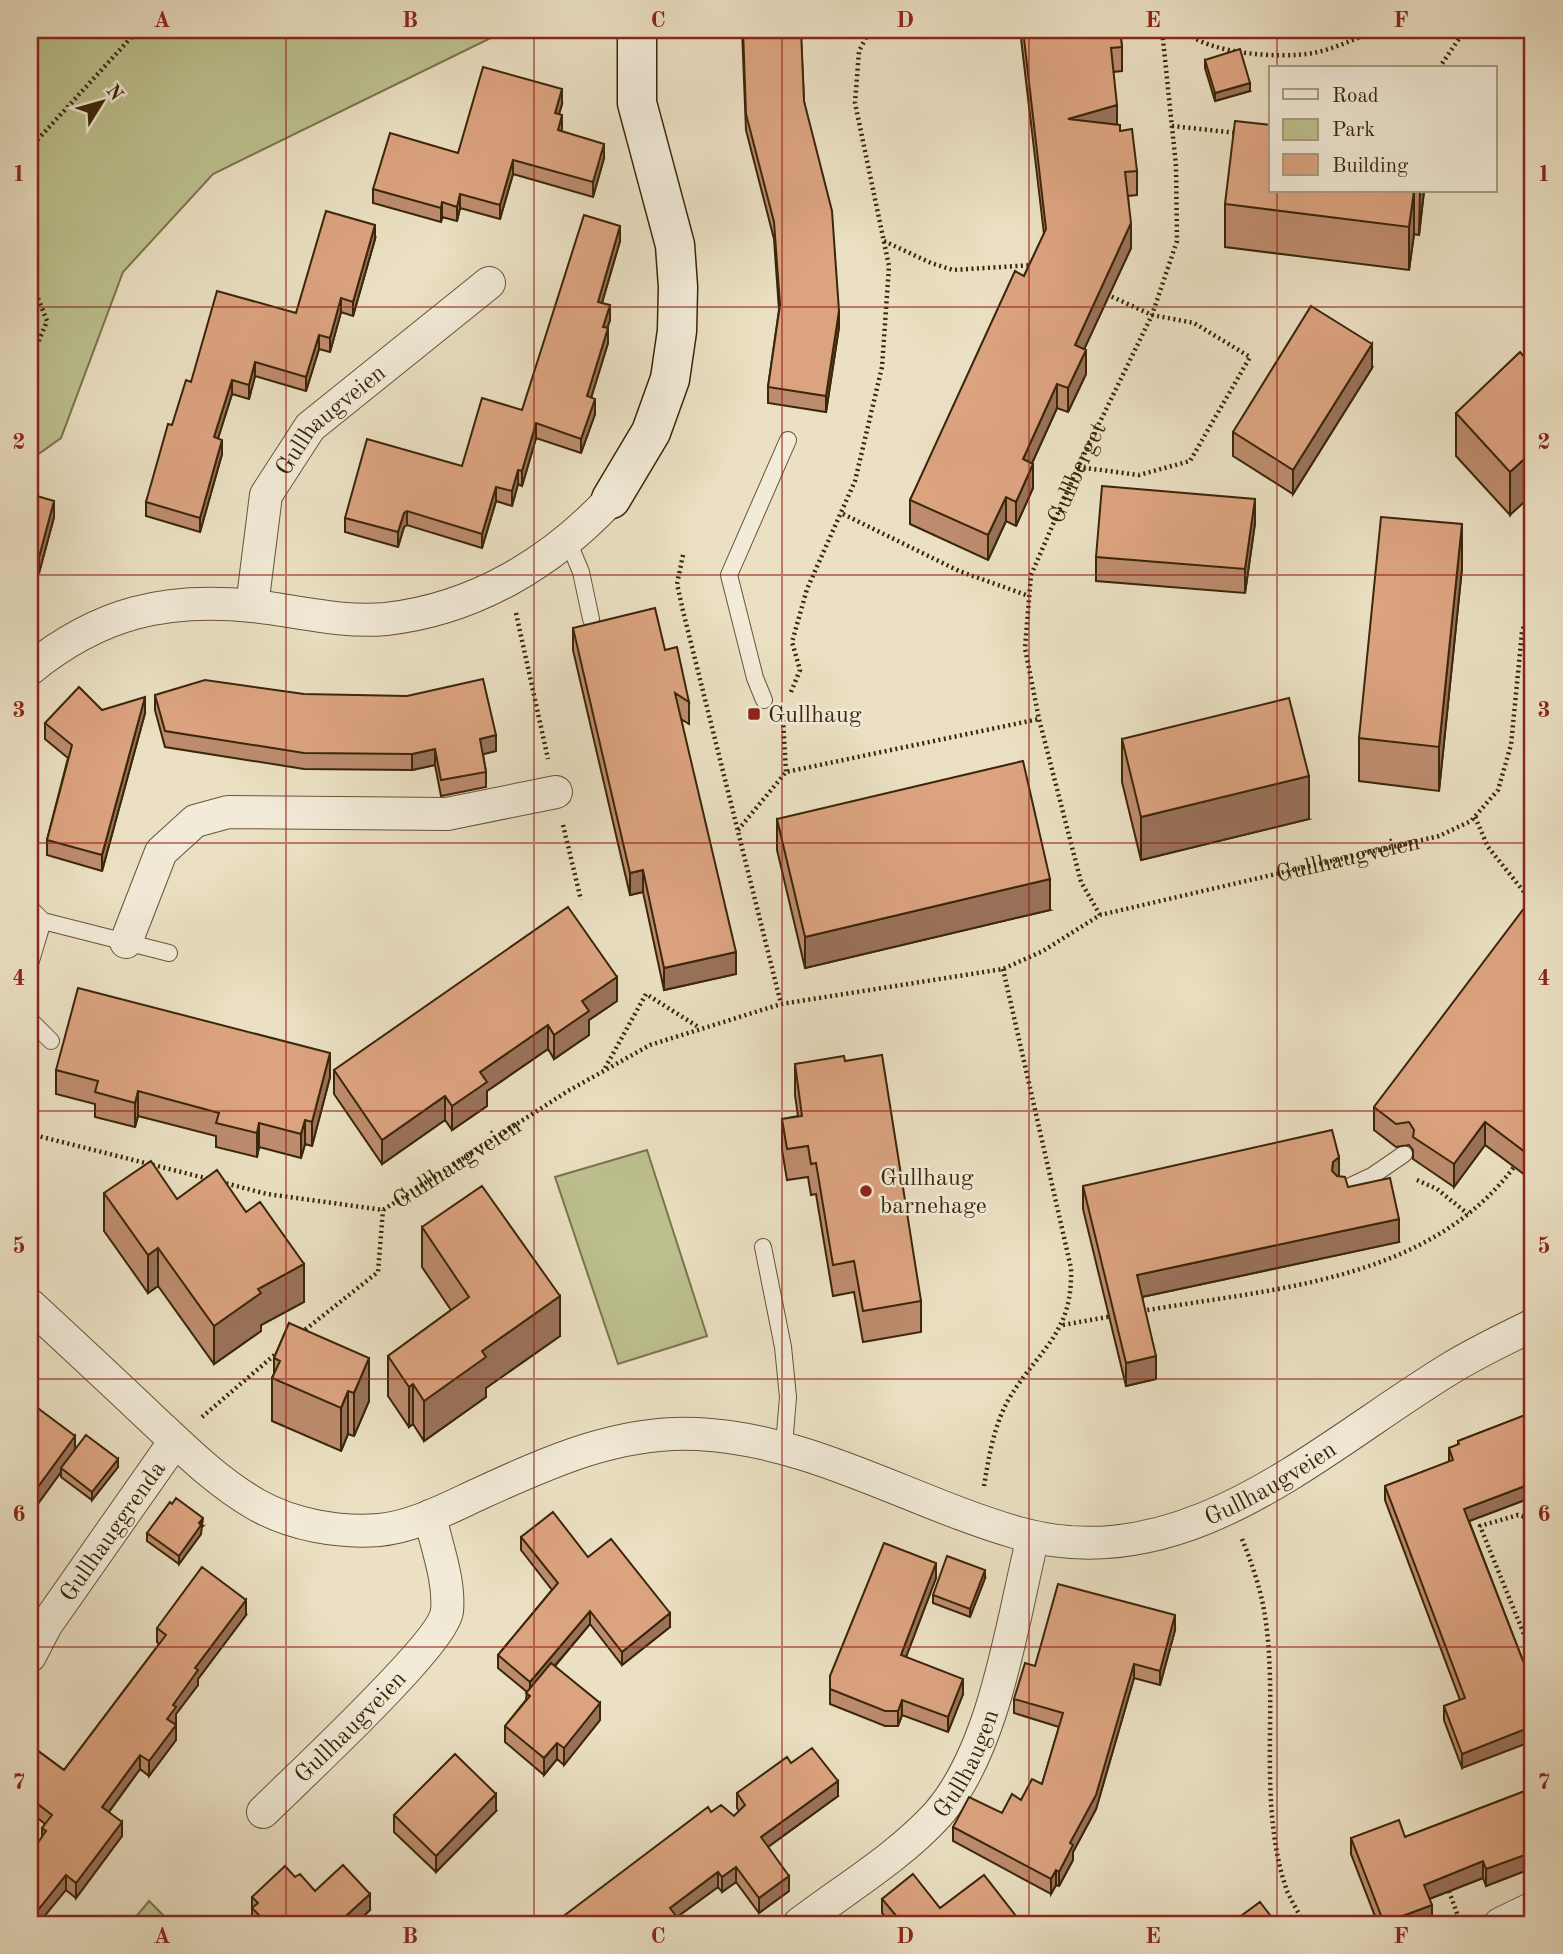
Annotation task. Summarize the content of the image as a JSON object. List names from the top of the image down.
{
  "streets": {
    "street": ["Gullhaugveien", "Gullhauggrenda", "Gullhaugen"],
    "path": ["Gullberget"]
  },
  "crossings": [
    ["Gullhaugveien", "Gullberget"],
    ["Gullhaugveien", "Gullhauggrenda"],
    ["Gullhaugveien", "Gullhaugen"]
  ],
  "places": {
    "transit": ["Gullhaug"],
    "other": ["Gullhaug barnehage"]
  },
  "legend": ["Road", "Park", "Building"],
  "north": "top right",
  "grid": {
    "columns": [
      "A",
      "B",
      "C",
      "D",
      "E",
      "F"
    ],
    "rows": [
      "1",
      "2",
      "3",
      "4",
      "5",
      "6",
      "7"
    ]
  }
}
